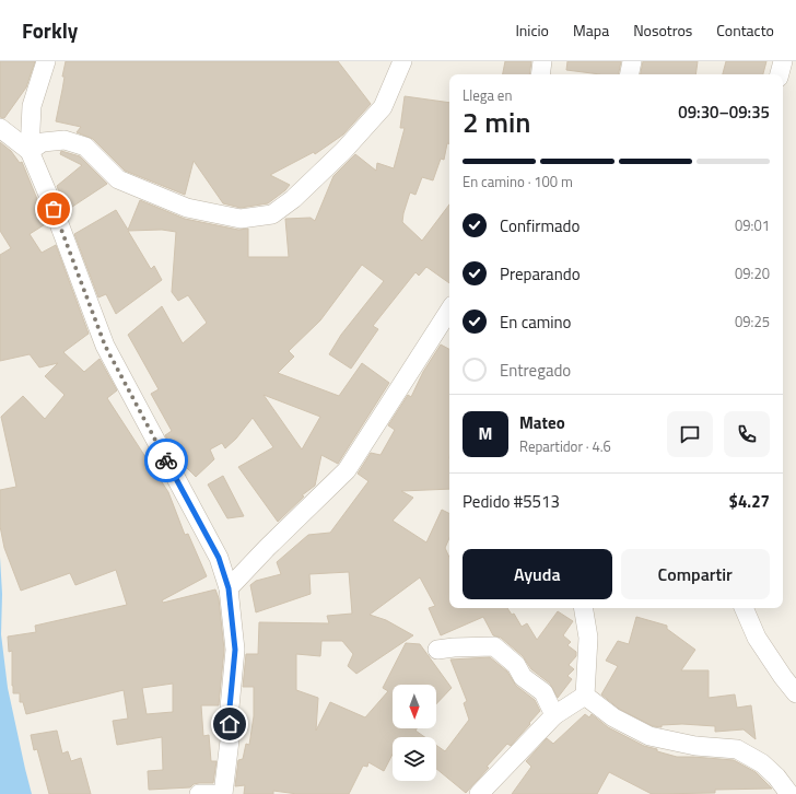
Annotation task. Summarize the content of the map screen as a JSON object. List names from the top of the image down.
{
  "north": "bottom",
  "page": {
    "header": "Forkly",
    "nav": [
      "Inicio",
      "Mapa",
      "Nosotros",
      "Contacto"
    ],
    "heading": ["2 min", "Llega en", "09:30–09:35"],
    "panel": [
      "Mateo",
      "Repartidor · 4.6",
      "Pedido #5513",
      "$4.27"
    ],
    "bar": "En camino · 100 m",
    "list": [
      ["Confirmado", "09:01"],
      ["Preparando", "09:20"],
      ["En camino", "09:25"],
      "Entregado"
    ],
    "round": "M",
    "buttons": ["Ayuda", "Compartir"]
  }
}
